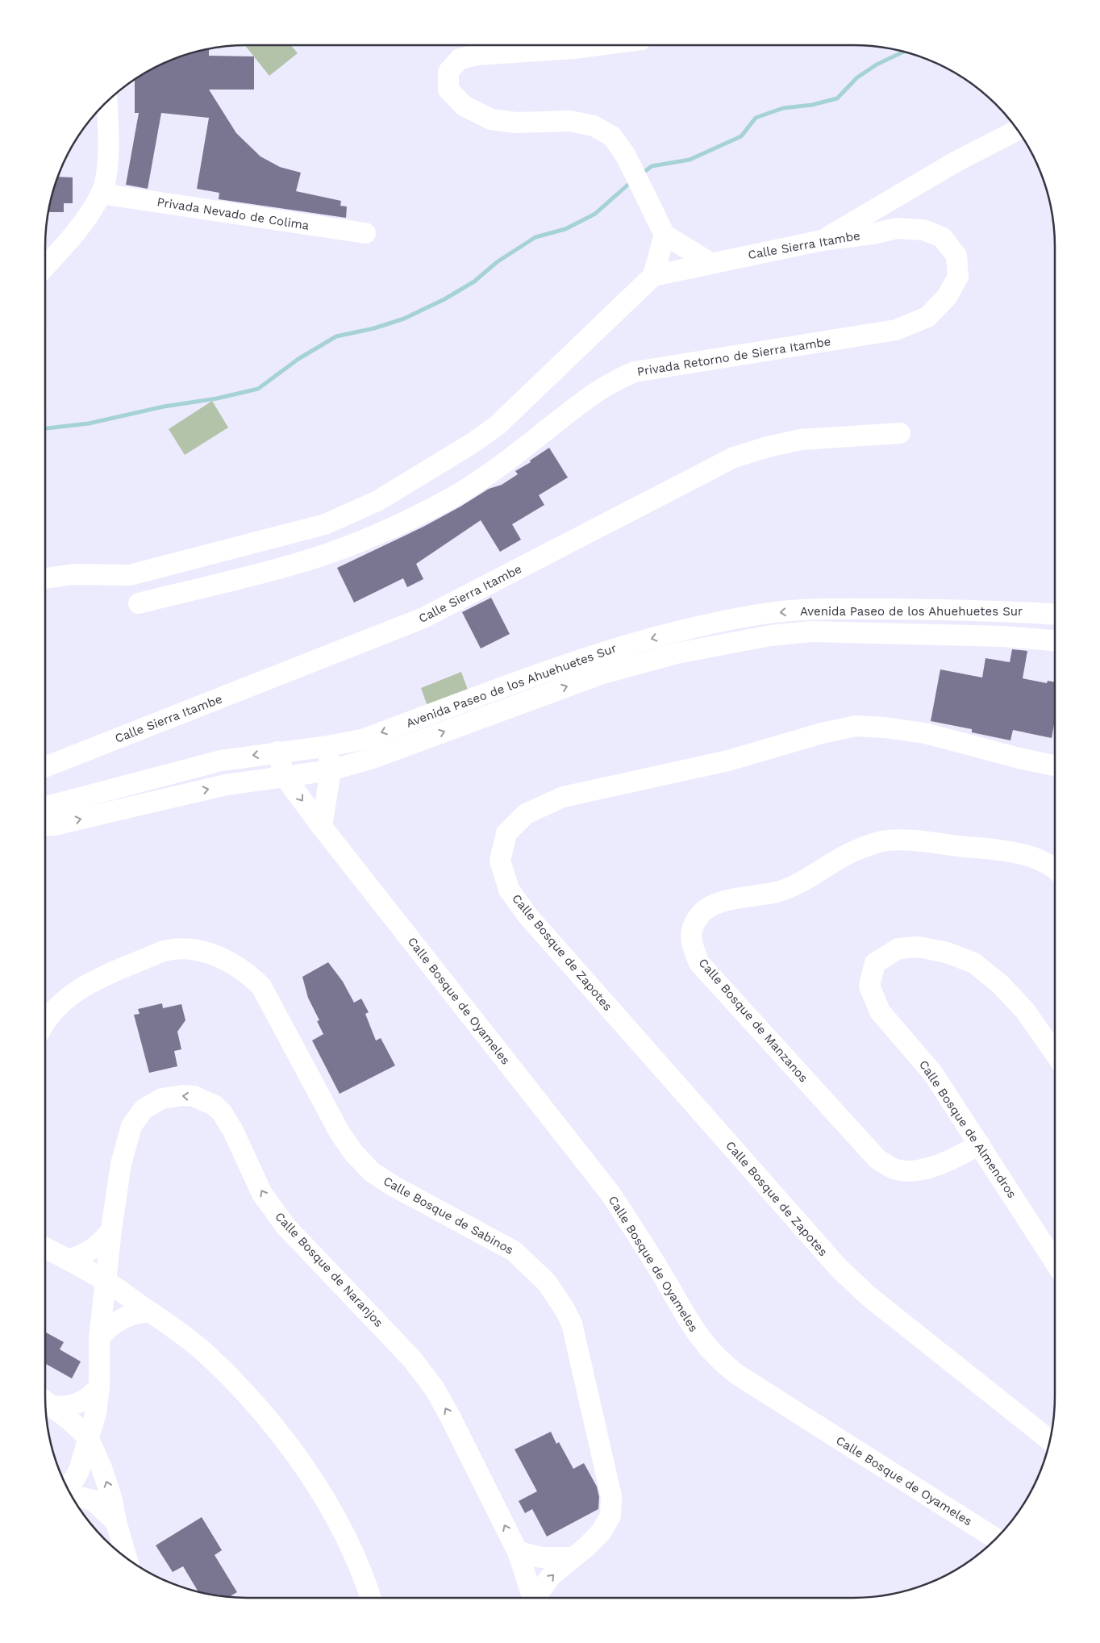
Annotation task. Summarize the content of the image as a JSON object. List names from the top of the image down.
{
  "streets": {
    "street": [
      "Privada Nevado de Colima",
      "Calle Sierra Itambe",
      "Privada Retorno de Sierra Itambe",
      "Avenida Paseo de los Ahuehuetes Sur",
      "Calle Bosque de Zapotes",
      "Calle Bosque de Oyameles",
      "Calle Bosque de Manzanos",
      "Calle Bosque de Almendros",
      "Calle Bosque de Sabinos",
      "Calle Bosque de Naranjos"
    ]
  },
  "crossings": [
    ["Calle Sierra Itambe", "Privada Retorno de Sierra Itambe"],
    ["Avenida Paseo de los Ahuehuetes Sur", "Calle Bosque de Oyameles"],
    ["Calle Bosque de Manzanos", "Calle Bosque de Almendros"]
  ]
}
